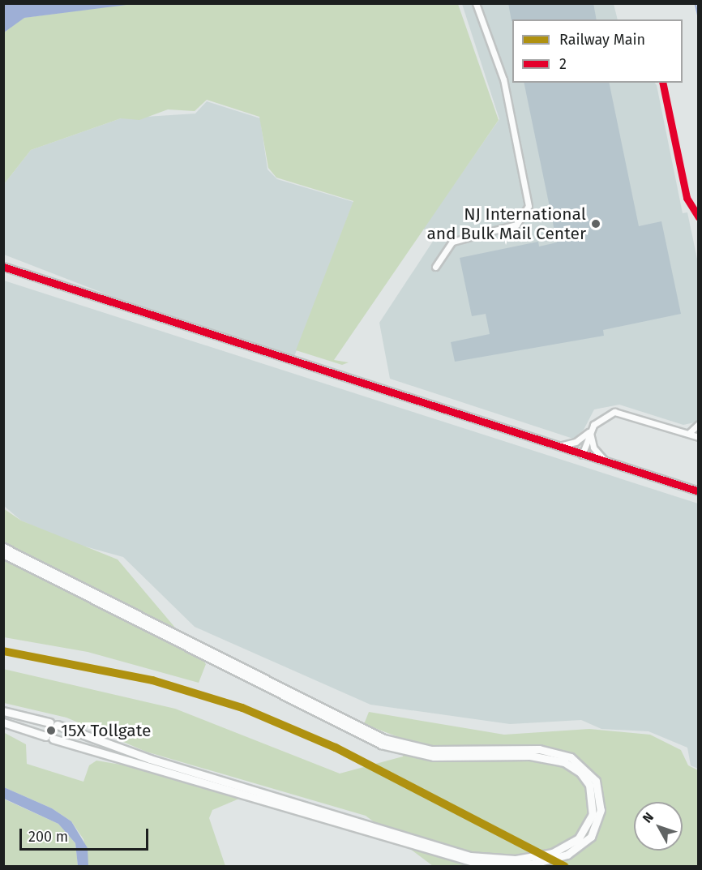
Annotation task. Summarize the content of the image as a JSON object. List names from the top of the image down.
{
  "places": ["NJ International and Bulk Mail Center", "15X Tollgate"],
  "lines": ["transit line 2", "rail line Main"],
  "legend": ["Railway Main", "2"],
  "scale_bar": "200 m",
  "north": "top left"
}
